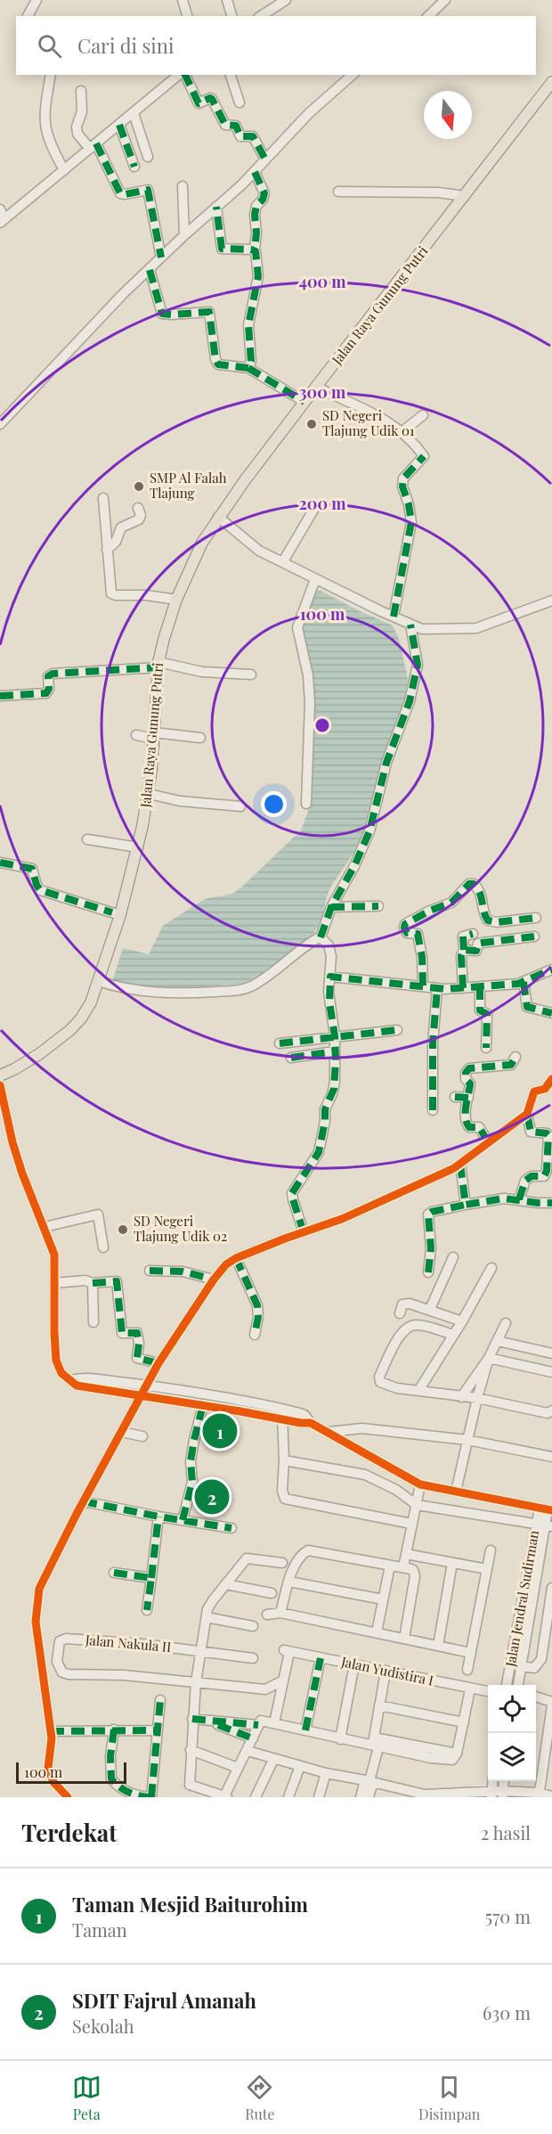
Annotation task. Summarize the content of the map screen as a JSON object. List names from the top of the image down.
{
  "streets": {
    "main road": ["Jalan Raya Gunung Putri"],
    "street": ["Jalan Jendral Sudirman", "Jalan Nakula II", "Jalan Yudistira I"]
  },
  "places": ["SD Negeri Tlajung Udik 01", "SMP Al Falah Tlajung", "SD Negeri Tlajung Udik 02"],
  "scale_bar": "100 m",
  "north": "bottom",
  "page": {
    "search": "Cari di sini",
    "pins": ["1", "2"],
    "scale": "100 m",
    "heading": ["Terdekat", "2 hasil"],
    "list": [
      {
        "mark": "1",
        "name": "Taman Mesjid Baiturohim",
        "note": "Taman",
        "value": "570 m"
      },
      {
        "mark": "2",
        "name": "SDIT Fajrul Amanah",
        "note": "Sekolah",
        "value": "630 m"
      }
    ],
    "nav": ["Peta", "Rute", "Disimpan"]
  },
  "rings": [
    "400 m",
    "300 m",
    "200 m",
    "100 m"
  ]
}
